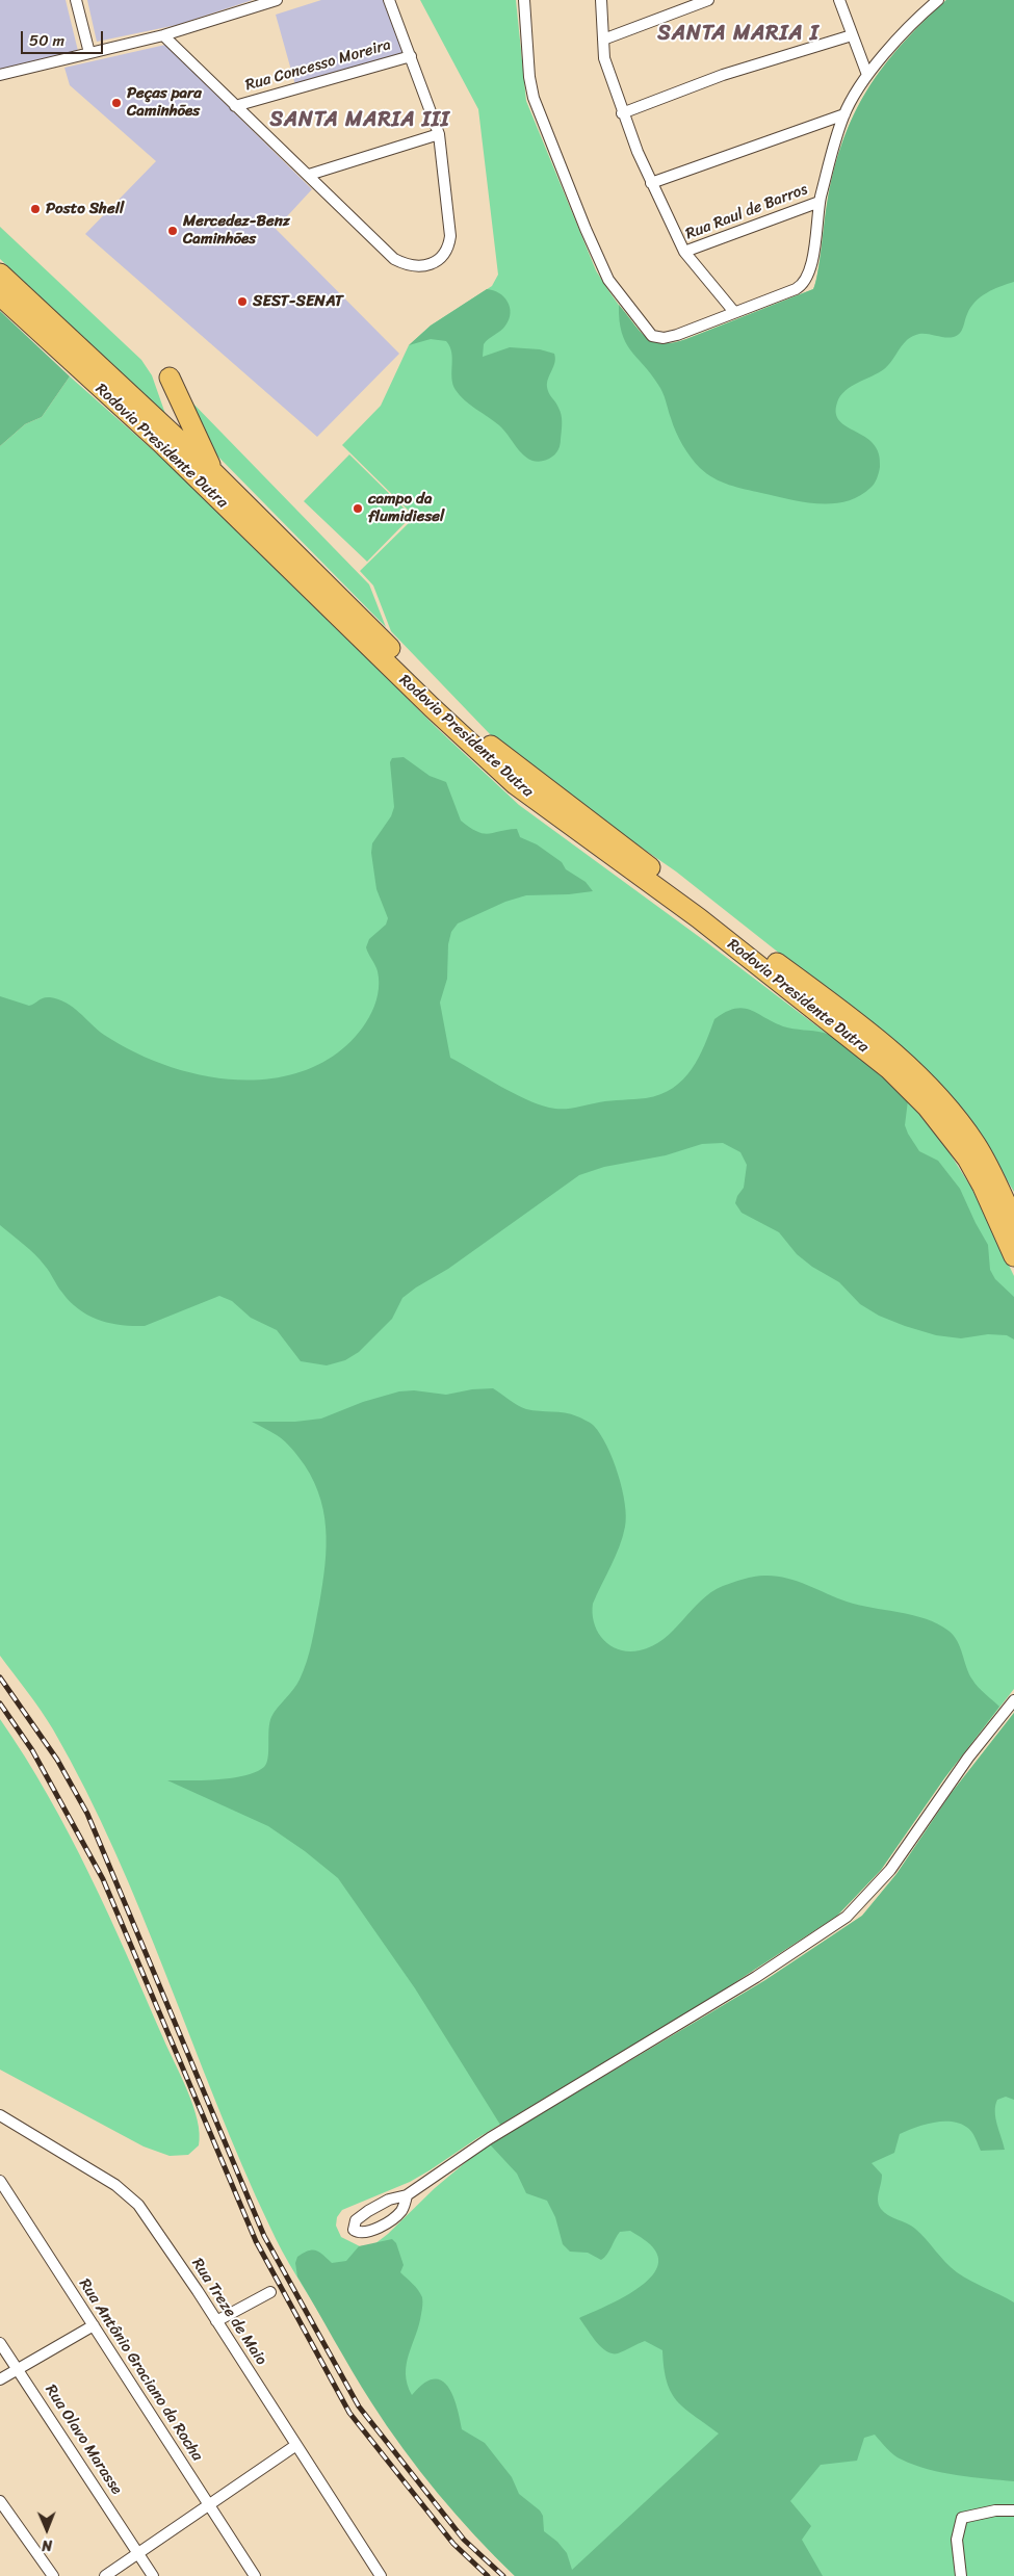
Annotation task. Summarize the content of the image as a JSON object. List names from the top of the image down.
{
  "streets": {
    "highway": ["Rodovia Presidente Dutra"],
    "street": [
      "Rua Concesso Moreira",
      "Rua Raul de Barros",
      "Rua Treze de Maio",
      "Rua Antônio Graciano da Rocha",
      "Rua Olavo Marasse"
    ]
  },
  "districts": ["SANTA MARIA I", "SANTA MARIA III"],
  "places": [
    "Peças para Caminhões",
    "Posto Shell",
    "Mercedez-Benz Caminhões",
    "SEST-SENAT",
    "campo da flumidiesel"
  ],
  "scale_bar": "50 m",
  "north": "bottom"
}
